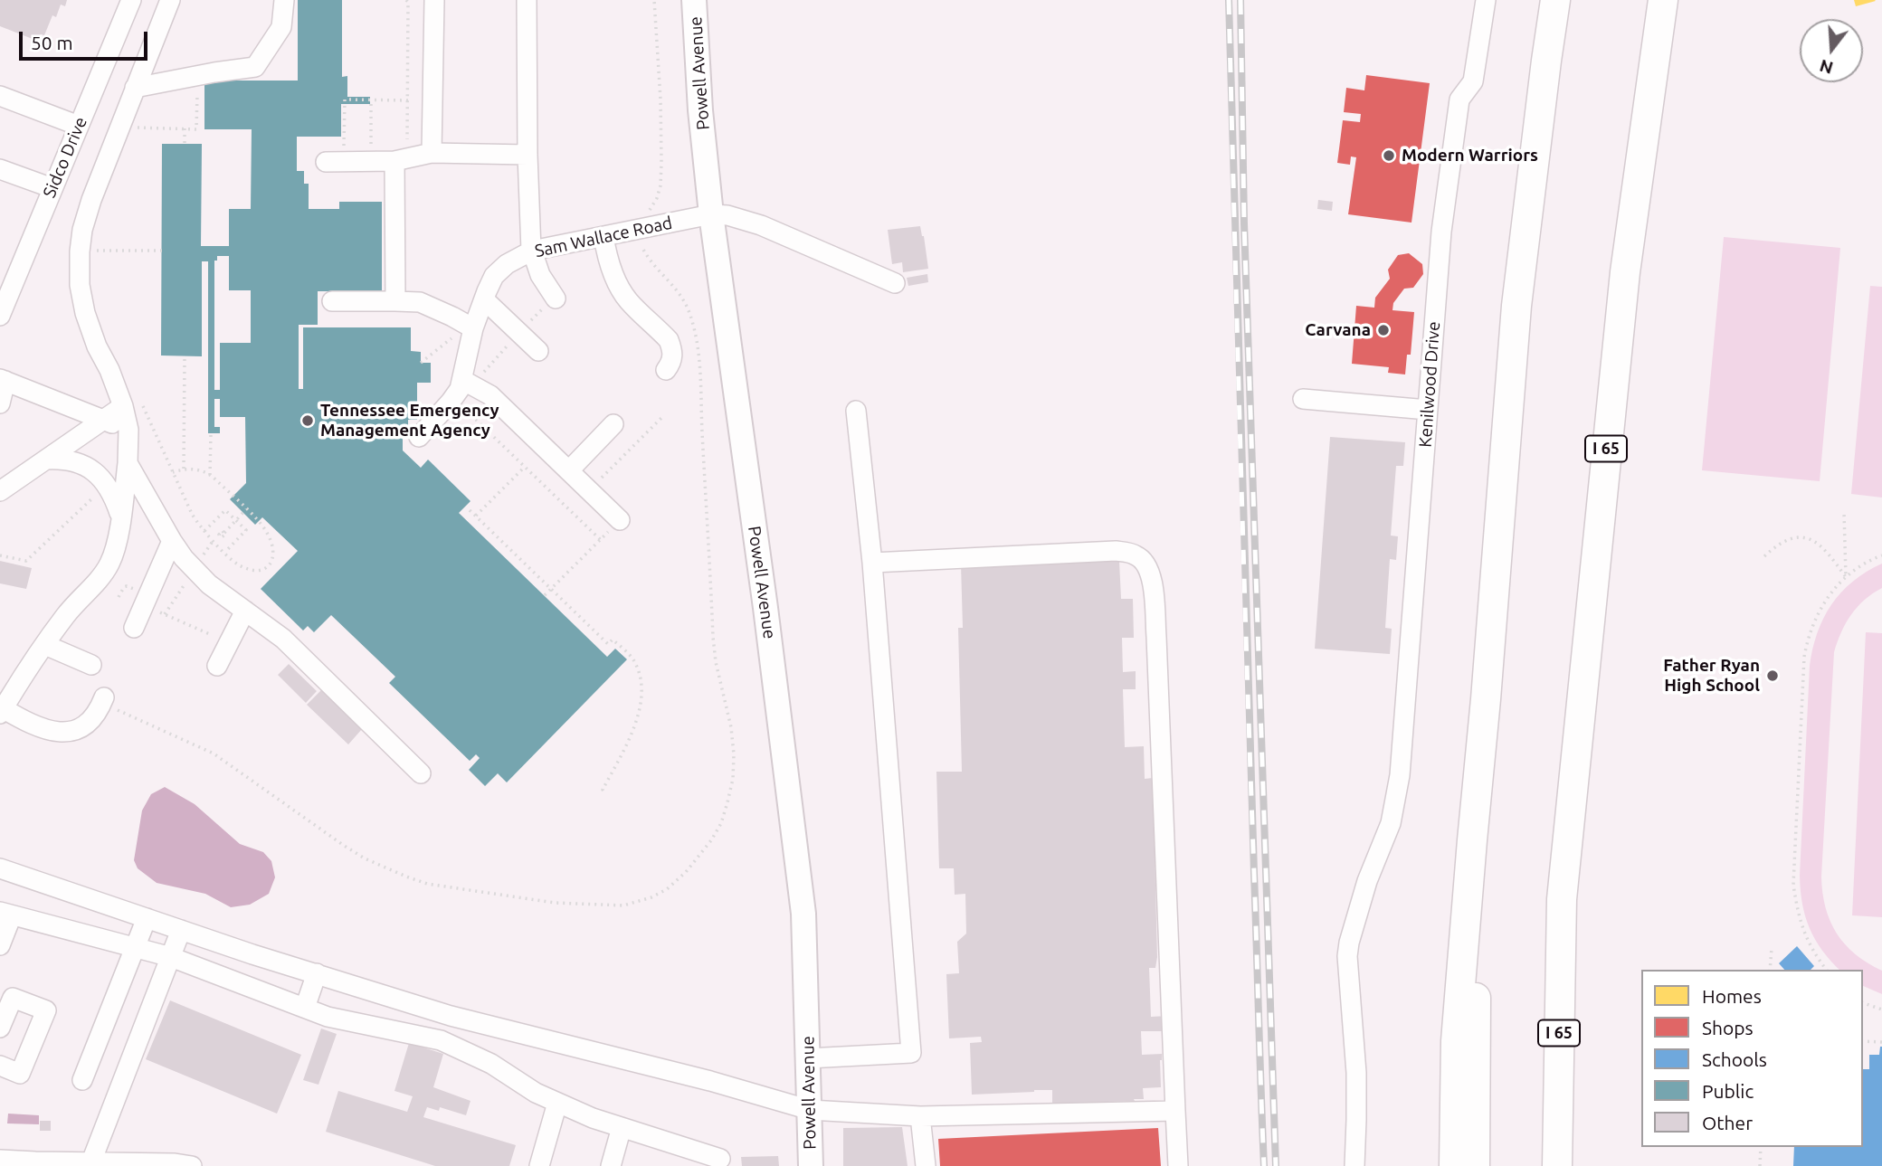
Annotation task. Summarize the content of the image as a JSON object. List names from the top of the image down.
{
  "streets": {
    "highway": ["I 65"],
    "main road": ["Powell Avenue"],
    "street": ["Sidco Drive", "Sam Wallace Road", "Kenilwood Drive"]
  },
  "crossings": [
    ["Powell Avenue", "Sam Wallace Road"]
  ],
  "places": [
    "Modern Warriors",
    "Carvana",
    "Tennessee Emergency Management Agency",
    "Father Ryan High School"
  ],
  "legend": [
    "Homes",
    "Shops",
    "Schools",
    "Public",
    "Other"
  ],
  "scale_bar": "50 m",
  "north": "bottom"
}
